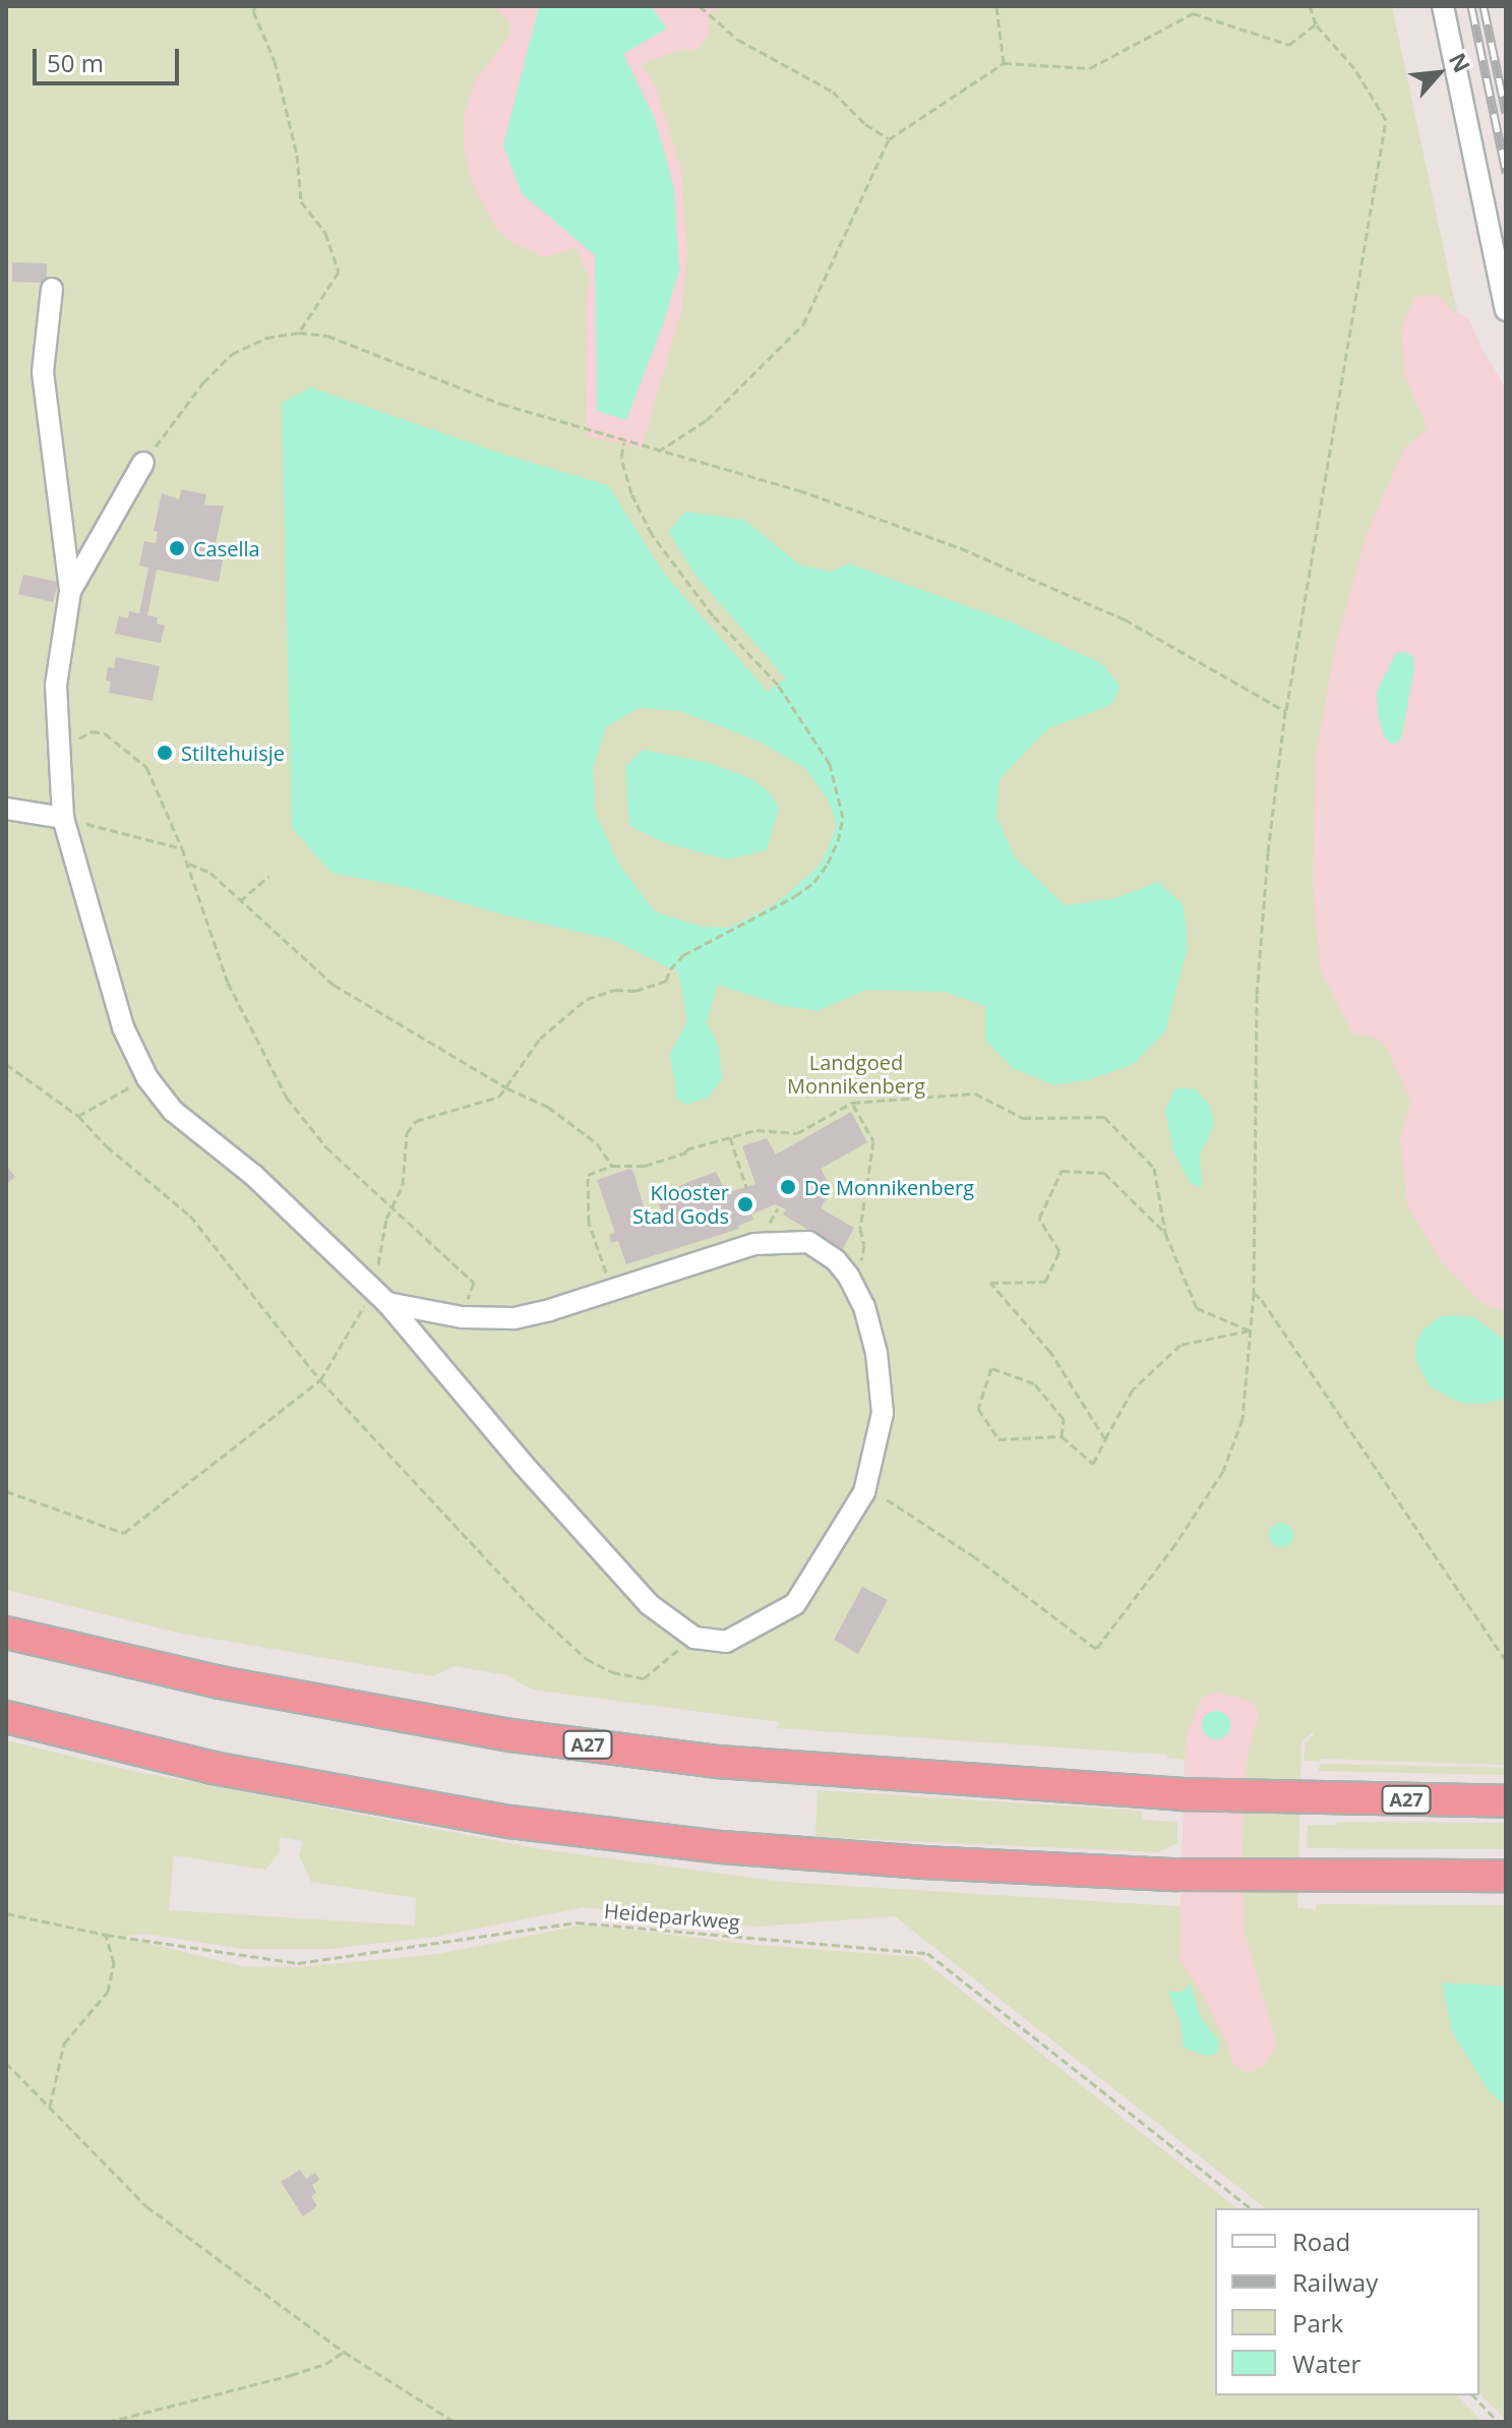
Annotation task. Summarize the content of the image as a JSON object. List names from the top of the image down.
{
  "streets": {
    "highway": ["A27"],
    "path": ["Heideparkweg"]
  },
  "parks": ["Landgoed Monnikenberg"],
  "places": [
    "Casella",
    "Stiltehuisje",
    "De Monnikenberg",
    "Klooster Stad Gods"
  ],
  "legend": [
    "Road",
    "Railway",
    "Park",
    "Water"
  ],
  "scale_bar": "50 m",
  "north": "top right"
}
